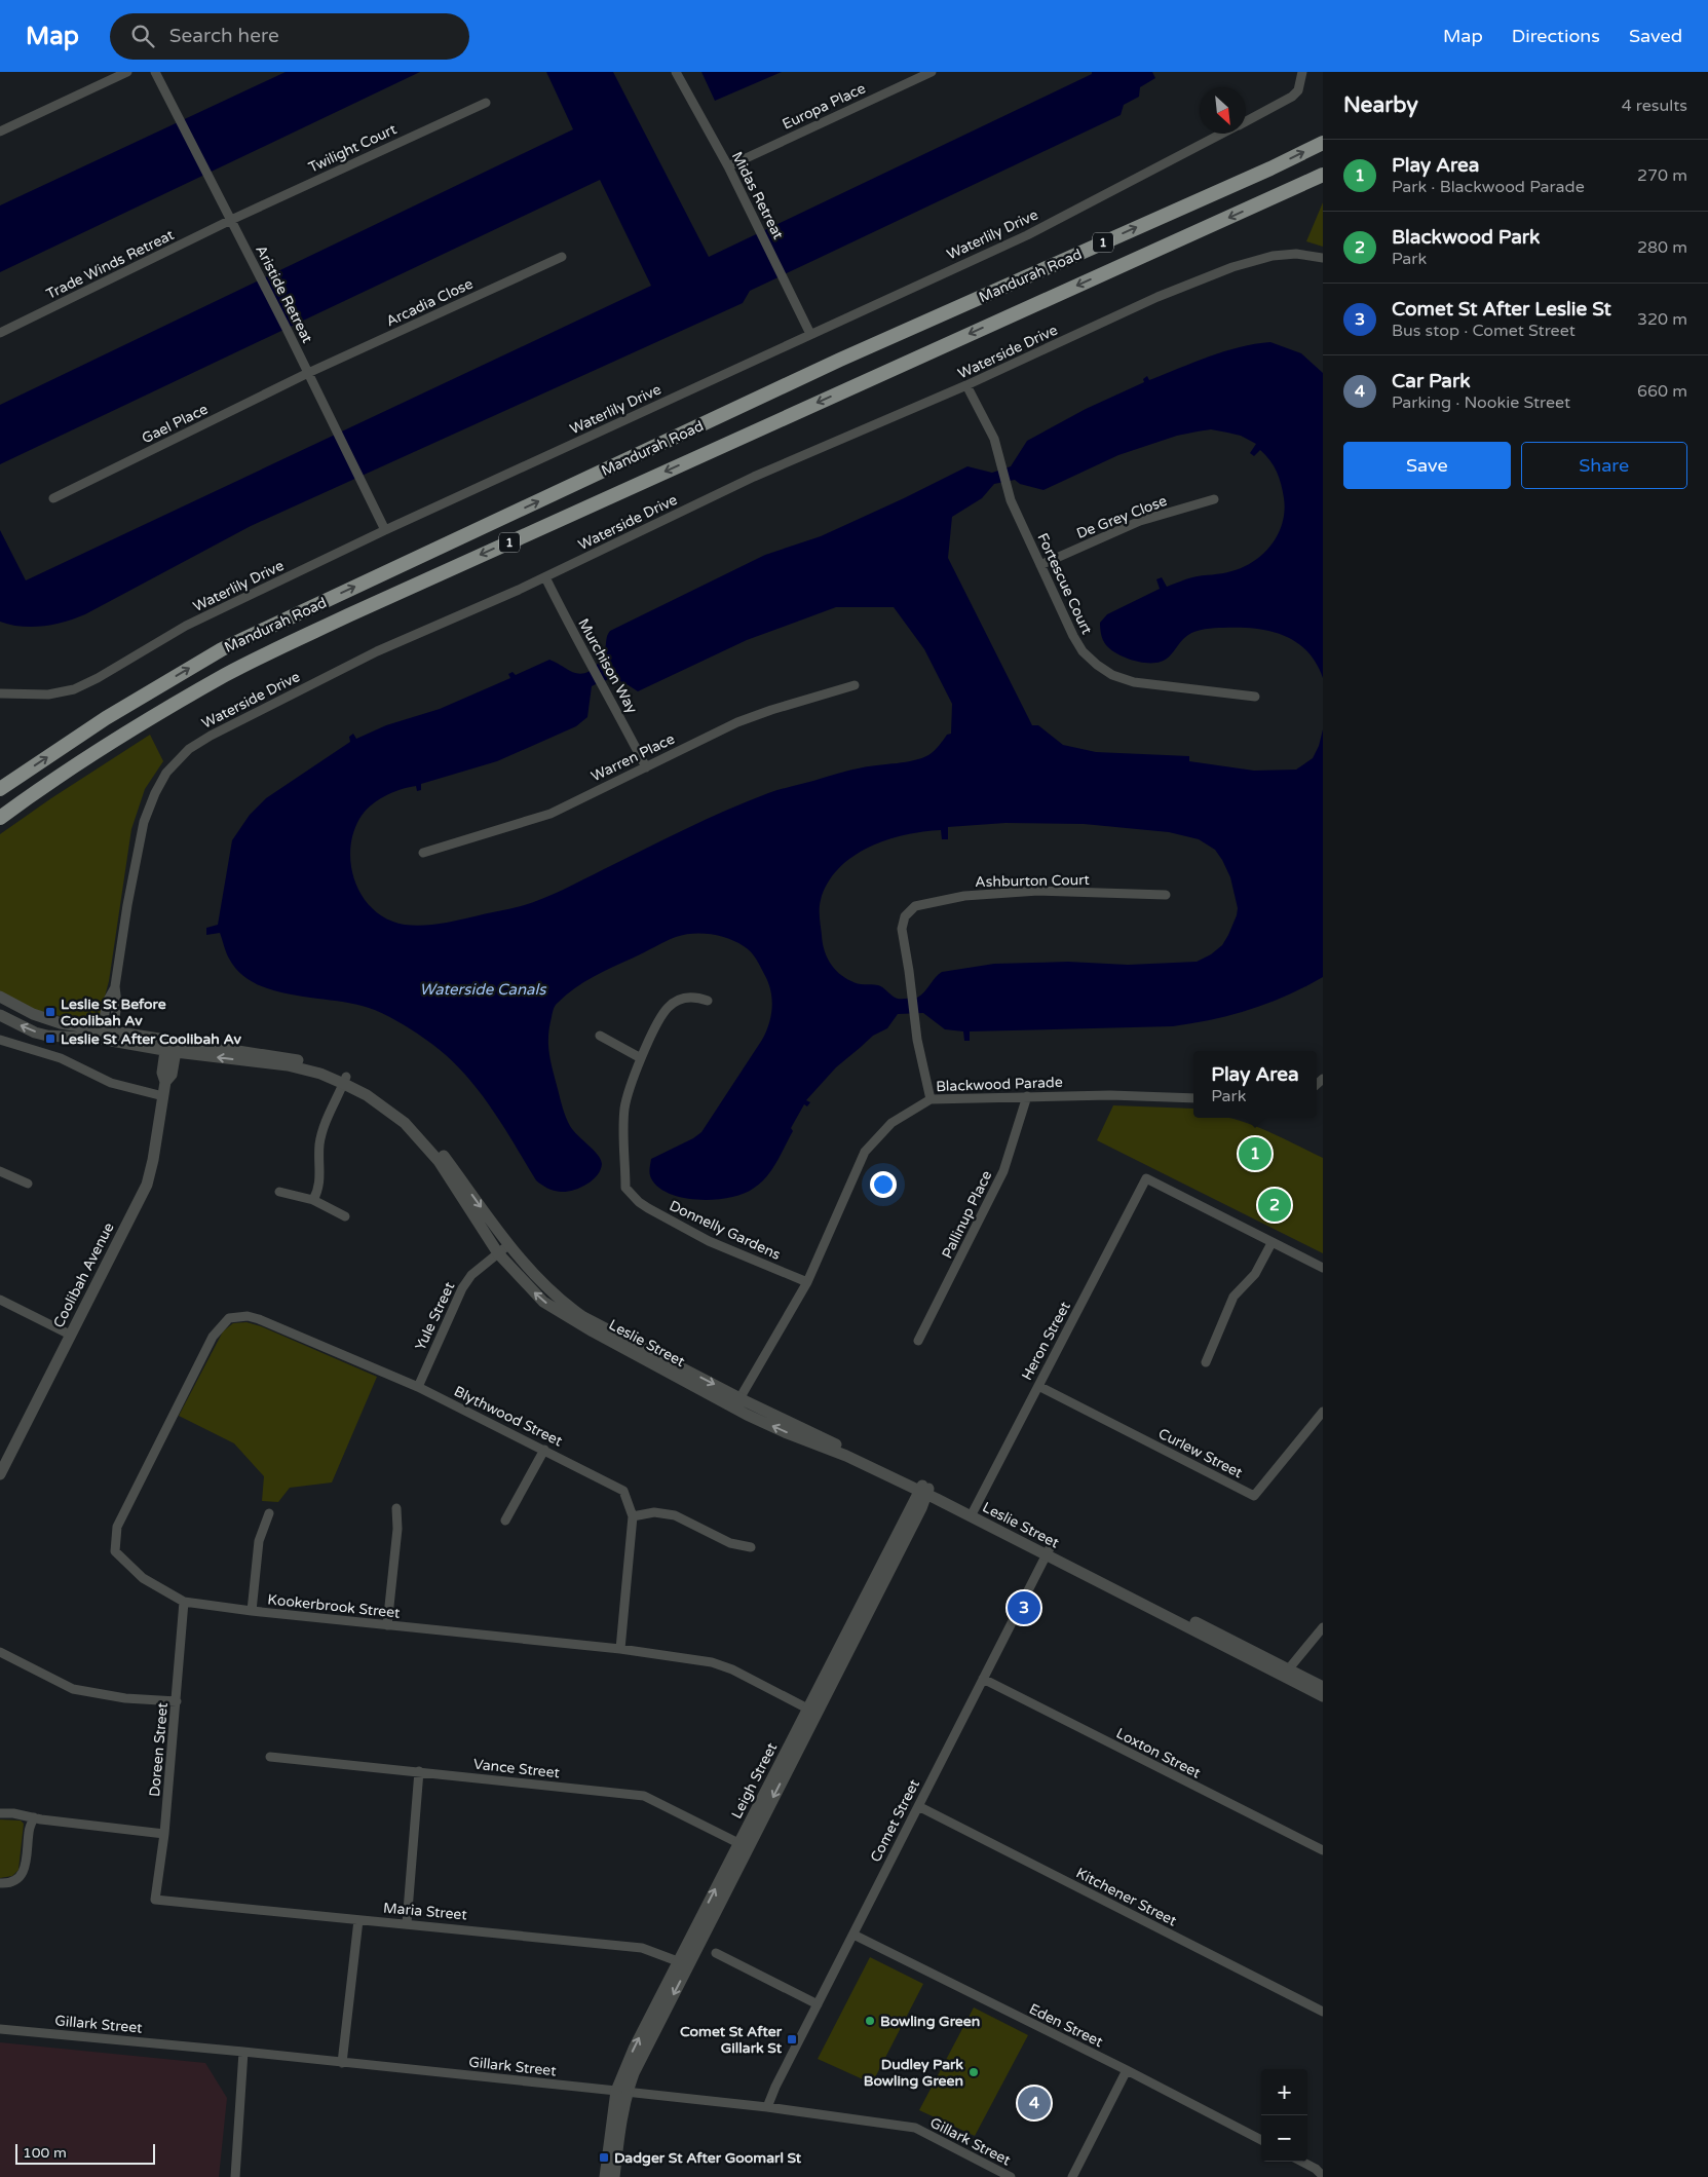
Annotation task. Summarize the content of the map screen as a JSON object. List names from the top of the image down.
{
  "streets": {
    "highway": ["1", "Mandurah Road"],
    "street": [
      "Europa Place",
      "Twilight Court",
      "Midas Retreat",
      "Waterlily Drive",
      "Trade Winds Retreat",
      "Aristide Retreat",
      "Arcadia Close",
      "Waterside Drive",
      "Gael Place",
      "De Grey Close",
      "Fortescue Court",
      "Murchison Way",
      "Warren Place",
      "Ashburton Court",
      "Blackwood Parade",
      "Pallinup Place",
      "Donnelly Gardens",
      "Coolibah Avenue",
      "Yule Street",
      "Heron Street",
      "Leslie Street",
      "Blythwood Street",
      "Curlew Street",
      "Kookerbrook Street",
      "Doreen Street",
      "Loxton Street",
      "Vance Street",
      "Leigh Street",
      "Comet Street",
      "Kitchener Street",
      "Maria Street",
      "Gillark Street",
      "Eden Street"
    ]
  },
  "crossings": [
    ["Europa Place", "Midas Retreat"],
    ["Twilight Court", "Trade Winds Retreat"],
    ["Twilight Court", "Aristide Retreat"],
    ["Midas Retreat", "Waterlily Drive"],
    ["Waterlily Drive", "Aristide Retreat"],
    ["Trade Winds Retreat", "Aristide Retreat"],
    ["Aristide Retreat", "Arcadia Close"],
    ["Aristide Retreat", "Gael Place"],
    ["Arcadia Close", "Gael Place"],
    ["Waterside Drive", "Fortescue Court"],
    ["Waterside Drive", "Murchison Way"],
    ["Waterside Drive", "Leslie Street"],
    ["De Grey Close", "Fortescue Court"],
    ["Murchison Way", "Warren Place"],
    ["Ashburton Court", "Blackwood Parade"],
    ["Blackwood Parade", "Pallinup Place"],
    ["Blackwood Parade", "Donnelly Gardens"],
    ["Blackwood Parade", "Leslie Street"],
    ["Coolibah Avenue", "Leslie Street"],
    ["Yule Street", "Leslie Street"],
    ["Yule Street", "Blythwood Street"],
    ["Heron Street", "Leslie Street"],
    ["Heron Street", "Curlew Street"],
    ["Leslie Street", "Leigh Street"],
    ["Leslie Street", "Comet Street"],
    ["Blythwood Street", "Kookerbrook Street"],
    ["Kookerbrook Street", "Doreen Street"],
    ["Kookerbrook Street", "Leigh Street"],
    ["Doreen Street", "Maria Street"],
    ["Loxton Street", "Comet Street"],
    ["Vance Street", "Leigh Street"],
    ["Leigh Street", "Maria Street"],
    ["Leigh Street", "Gillark Street"],
    ["Comet Street", "Kitchener Street"],
    ["Comet Street", "Gillark Street"],
    ["Comet Street", "Eden Street"]
  ],
  "water": ["Waterside Canals"],
  "places": {
    "transit": [
      "Leslie St Before Coolibah Av",
      "Leslie St After Coolibah Av",
      "Comet St After Gillark St",
      "Dadger St After Goomarl St"
    ],
    "other": ["Bowling Green", "Dudley Park Bowling Green"]
  },
  "scale_bar": "100 m",
  "north": "bottom right",
  "page": {
    "header": "Map",
    "search": "Search here",
    "nav": ["Map", "Directions", "Saved"],
    "heading": ["Nearby", "4 results"],
    "list": [
      {
        "mark": "1",
        "name": "Play Area",
        "note": "Park · Blackwood Parade",
        "value": "270 m"
      },
      {
        "mark": "2",
        "name": "Blackwood Park",
        "note": "Park",
        "value": "280 m"
      },
      {
        "mark": "3",
        "name": "Comet St After Leslie St",
        "note": "Bus stop · Comet Street",
        "value": "320 m"
      },
      {
        "mark": "4",
        "name": "Car Park",
        "note": "Parking · Nookie Street",
        "value": "660 m"
      }
    ],
    "buttons": ["Save", "Share"],
    "popup": ["Play Area", "Park"],
    "pins": [
      "1",
      "2",
      "3",
      "4"
    ],
    "map_buttons": ["+", "−"],
    "scale": "100 m"
  }
}
